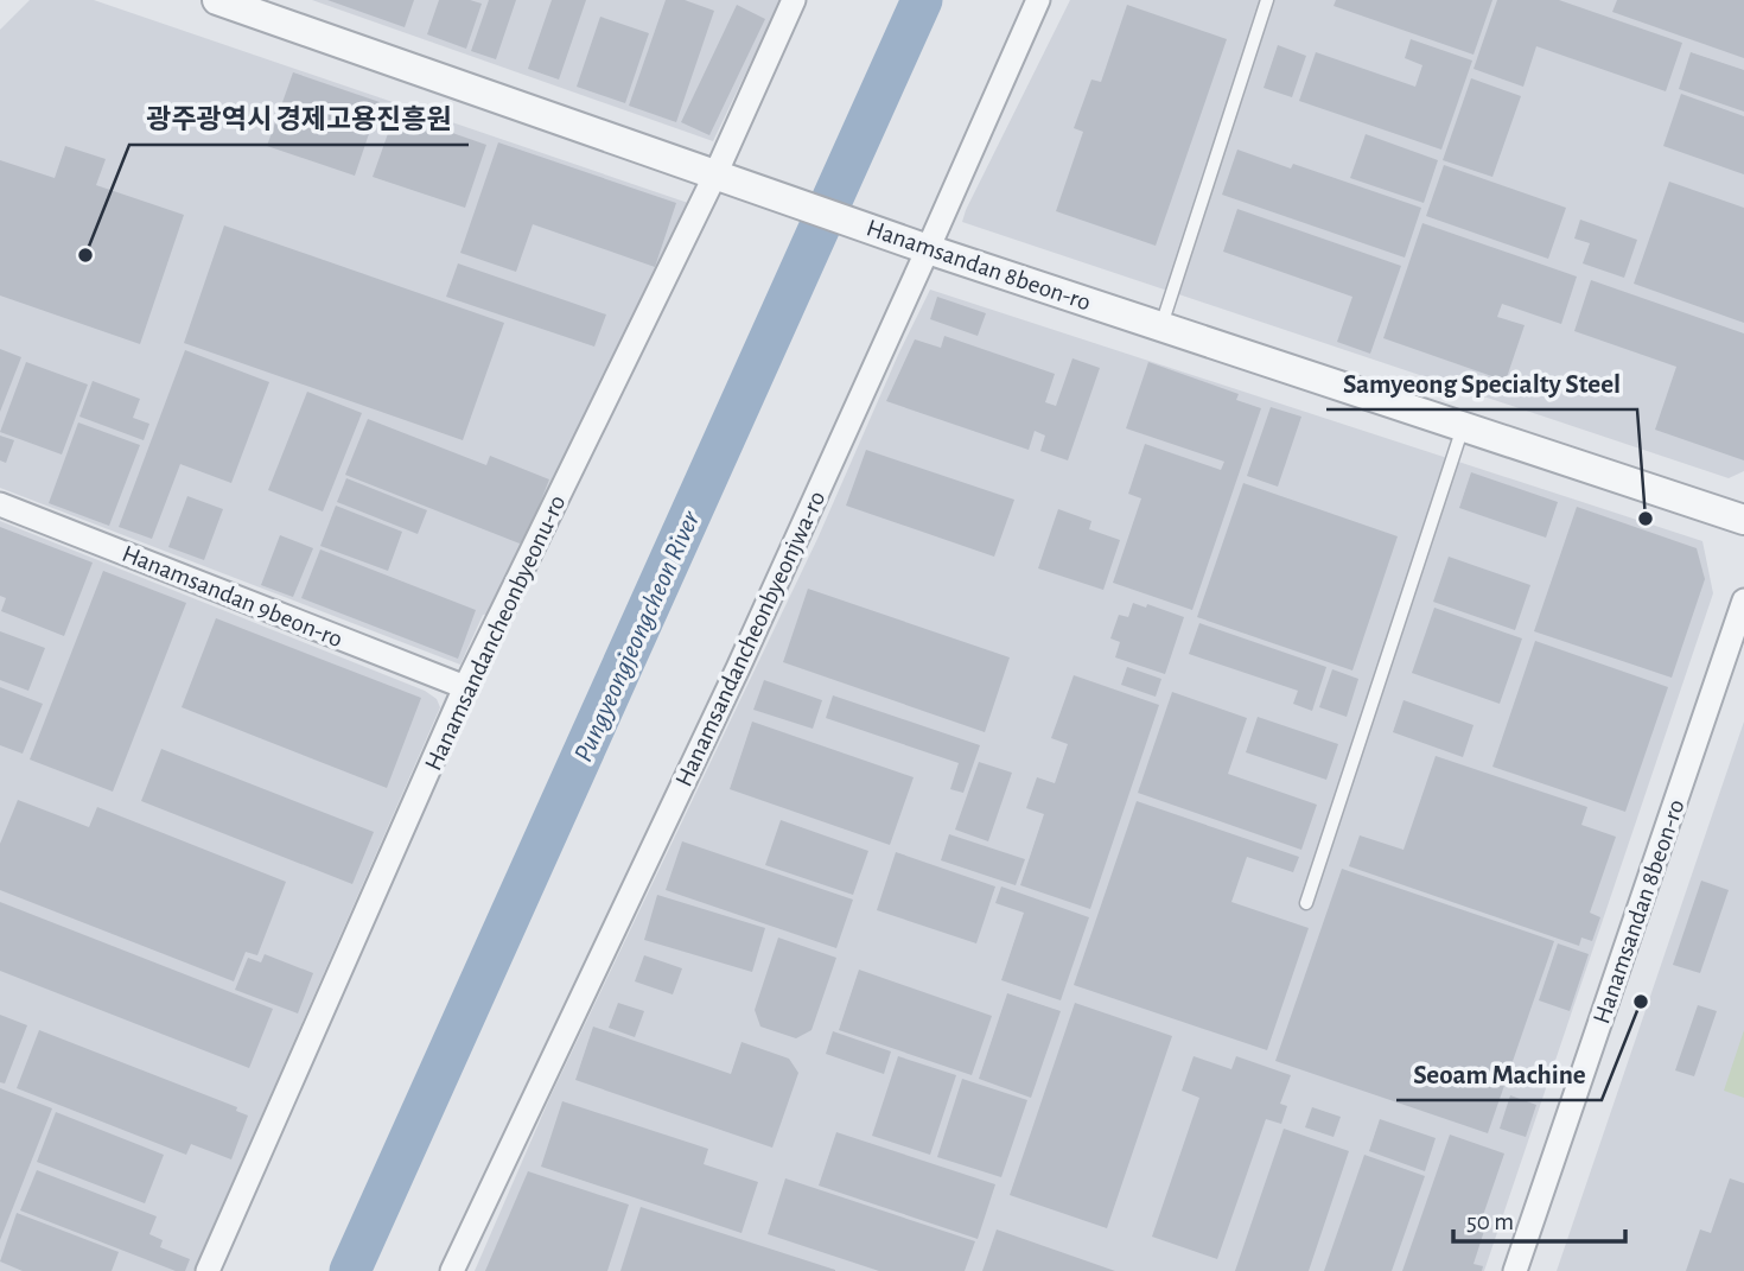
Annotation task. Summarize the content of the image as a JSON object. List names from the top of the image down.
{
  "streets": {
    "street": [
      "Hanamsandan 8beon-ro",
      "Hanamsandan 9beon-ro",
      "Hanamsandancheonbyeonu-ro",
      "Hanamsandancheonbyeonjwa-ro"
    ]
  },
  "crossings": [
    ["Hanamsandan 8beon-ro", "Hanamsandancheonbyeonu-ro"],
    ["Hanamsandan 8beon-ro", "Hanamsandancheonbyeonjwa-ro"],
    ["Hanamsandan 9beon-ro", "Hanamsandancheonbyeonu-ro"]
  ],
  "water": ["Pungyeongjeongcheon River"],
  "places": ["광주광역시 경제고용진흥원", "Samyeong Specialty Steel", "Seoam Machine"],
  "scale_bar": "50 m"
}
